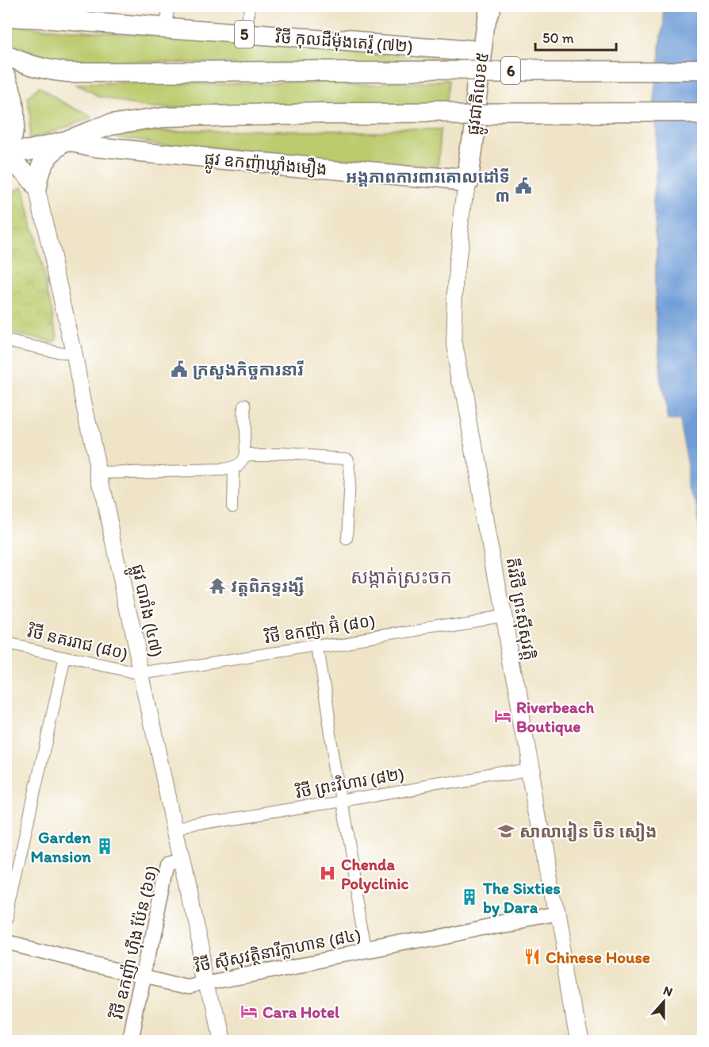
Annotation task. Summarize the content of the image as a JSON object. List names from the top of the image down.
{
  "streets": {
    "highway": [
      "5",
      "វិថី កុលដឺម៉ុងតេរ៉ួ (៧២)",
      "6",
      "ផ្លូវជាតិលេខ៥",
      "ផ្លូវ ឧកញ៉ាឃ្លាំងមឿង"
    ],
    "main road": ["តីរវិថី ព្រះស៊ីសុវត្តិ", "ផ្លូវ បារាំង (៤៧)"],
    "street": [
      "វិថី ឧកញ៉ា អ៊ំ (៨០)",
      "វិថី នគររាជ (៨០)",
      "វិថី ព្រះវិហារ (៨២)",
      "វិថី ឧកញ៉ា ហ៊ីង ប៉ែន (៦១)",
      "វិថី ស៊ីសុវត្ថិនារីក្លាហាន (៨៤)"
    ]
  },
  "crossings": [
    ["វិថី កុលដឺម៉ុងតេរ៉ួ (៧២)", "ផ្លូវជាតិលេខ៥"],
    ["ផ្លូវជាតិលេខ៥", "ផ្លូវ ឧកញ៉ាឃ្លាំងមឿង"],
    ["ផ្លូវជាតិលេខ៥", "តីរវិថី ព្រះស៊ីសុវត្តិ"],
    ["ផ្លូវ ឧកញ៉ាឃ្លាំងមឿង", "តីរវិថី ព្រះស៊ីសុវត្តិ"],
    ["តីរវិថី ព្រះស៊ីសុវត្តិ", "វិថី ឧកញ៉ា អ៊ំ (៨០)"],
    ["តីរវិថី ព្រះស៊ីសុវត្តិ", "វិថី ព្រះវិហារ (៨២)"],
    ["តីរវិថី ព្រះស៊ីសុវត្តិ", "វិថី ស៊ីសុវត្ថិនារីក្លាហាន (៨៤)"],
    ["ផ្លូវ បារាំង (៤៧)", "វិថី ឧកញ៉ា អ៊ំ (៨០)"],
    ["ផ្លូវ បារាំង (៤៧)", "វិថី នគររាជ (៨០)"],
    ["ផ្លូវ បារាំង (៤៧)", "វិថី ព្រះវិហារ (៨២)"],
    ["ផ្លូវ បារាំង (៤៧)", "វិថី ឧកញ៉ា ហ៊ីង ប៉ែន (៦១)"],
    ["ផ្លូវ បារាំង (៤៧)", "វិថី ស៊ីសុវត្ថិនារីក្លាហាន (៨៤)"],
    ["វិថី ឧកញ៉ា អ៊ំ (៨០)", "វិថី នគររាជ (៨០)"],
    ["វិថី ឧកញ៉ា ហ៊ីង ប៉ែន (៦១)", "វិថី ស៊ីសុវត្ថិនារីក្លាហាន (៨៤)"]
  ],
  "districts": ["សង្កាត់ស្រះចក"],
  "places": {
    "public building": ["អង្គភាពការពារគោលដៅទី ៣", "ក្រសួងកិច្ចការនារី"],
    "temple": ["វត្តពិភទ្ទរង្សី"],
    "hotel": ["Riverbeach Boutique", "Cara Hotel"],
    "school or university": ["សាលារៀន ប៊ិន សៀង"],
    "building": ["Garden Mansion", "The Sixties by Dara"],
    "hospital": ["Chenda Polyclinic"],
    "restaurant": ["Chinese House"]
  },
  "scale_bar": "50 m",
  "north": "top"
}
